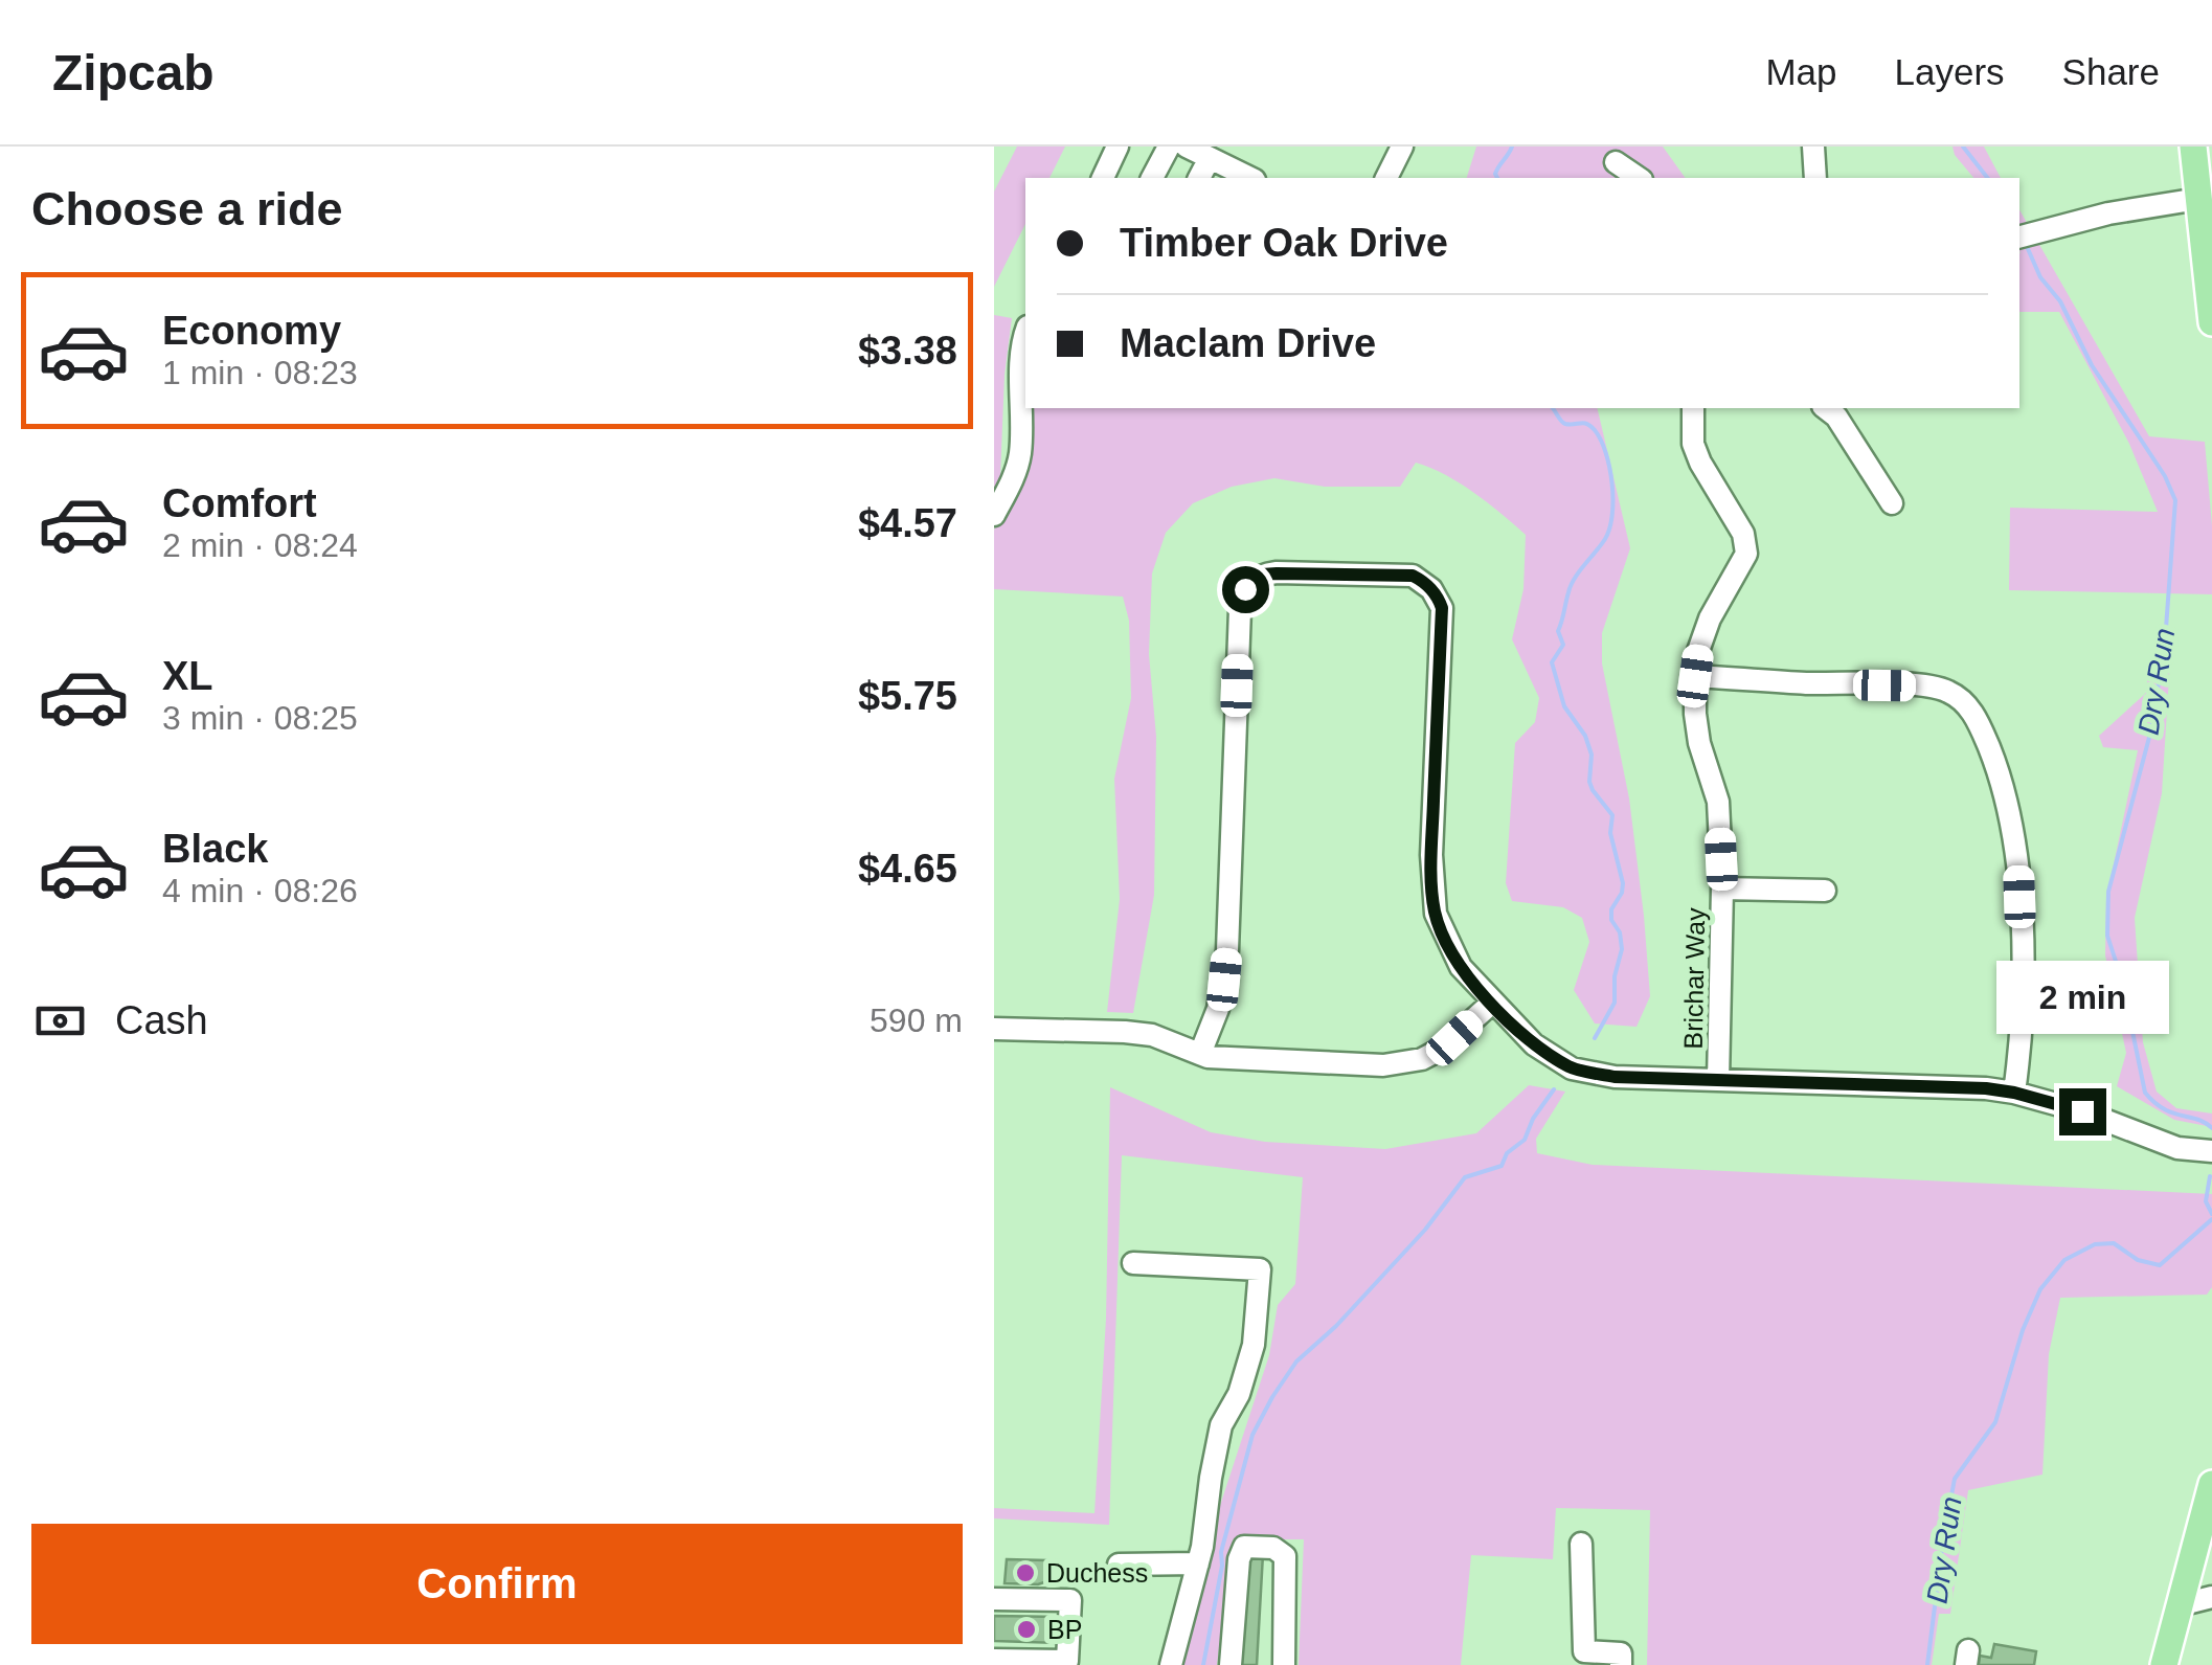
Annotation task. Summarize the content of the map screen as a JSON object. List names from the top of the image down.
{
  "streets": {
    "street": ["Brichar Way"]
  },
  "water": ["Dry Run"],
  "places": ["Duchess", "BP"],
  "page": {
    "header": "Zipcab",
    "nav": ["Map", "Layers", "Share"],
    "heading": "Choose a ride",
    "banner": ["Timber Oak Drive", "Maclam Drive"],
    "list": [
      {
        "name": "Economy",
        "note": "1 min · 08:23",
        "value": "$3.38"
      },
      {
        "name": "Comfort",
        "note": "2 min · 08:24",
        "value": "$4.57"
      },
      {
        "name": "XL",
        "note": "3 min · 08:25",
        "value": "$5.75"
      },
      {
        "name": "Black",
        "note": "4 min · 08:26",
        "value": "$4.65"
      }
    ],
    "bubble": "2 min",
    "pay": ["Cash", "590 m"],
    "buttons": "Confirm"
  }
}
